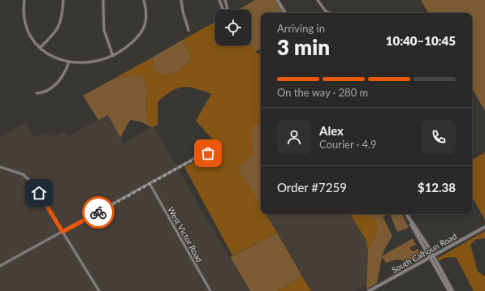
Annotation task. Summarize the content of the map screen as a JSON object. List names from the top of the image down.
{
  "streets": {
    "street": ["West Victor Road", "South Calhoun Road"]
  },
  "page": {
    "heading": ["3 min", "Arriving in", "10:40–10:45"],
    "panel": [
      "Alex",
      "Courier · 4.9",
      "Order #7259",
      "$12.38"
    ],
    "bar": "On the way · 280 m"
  }
}
